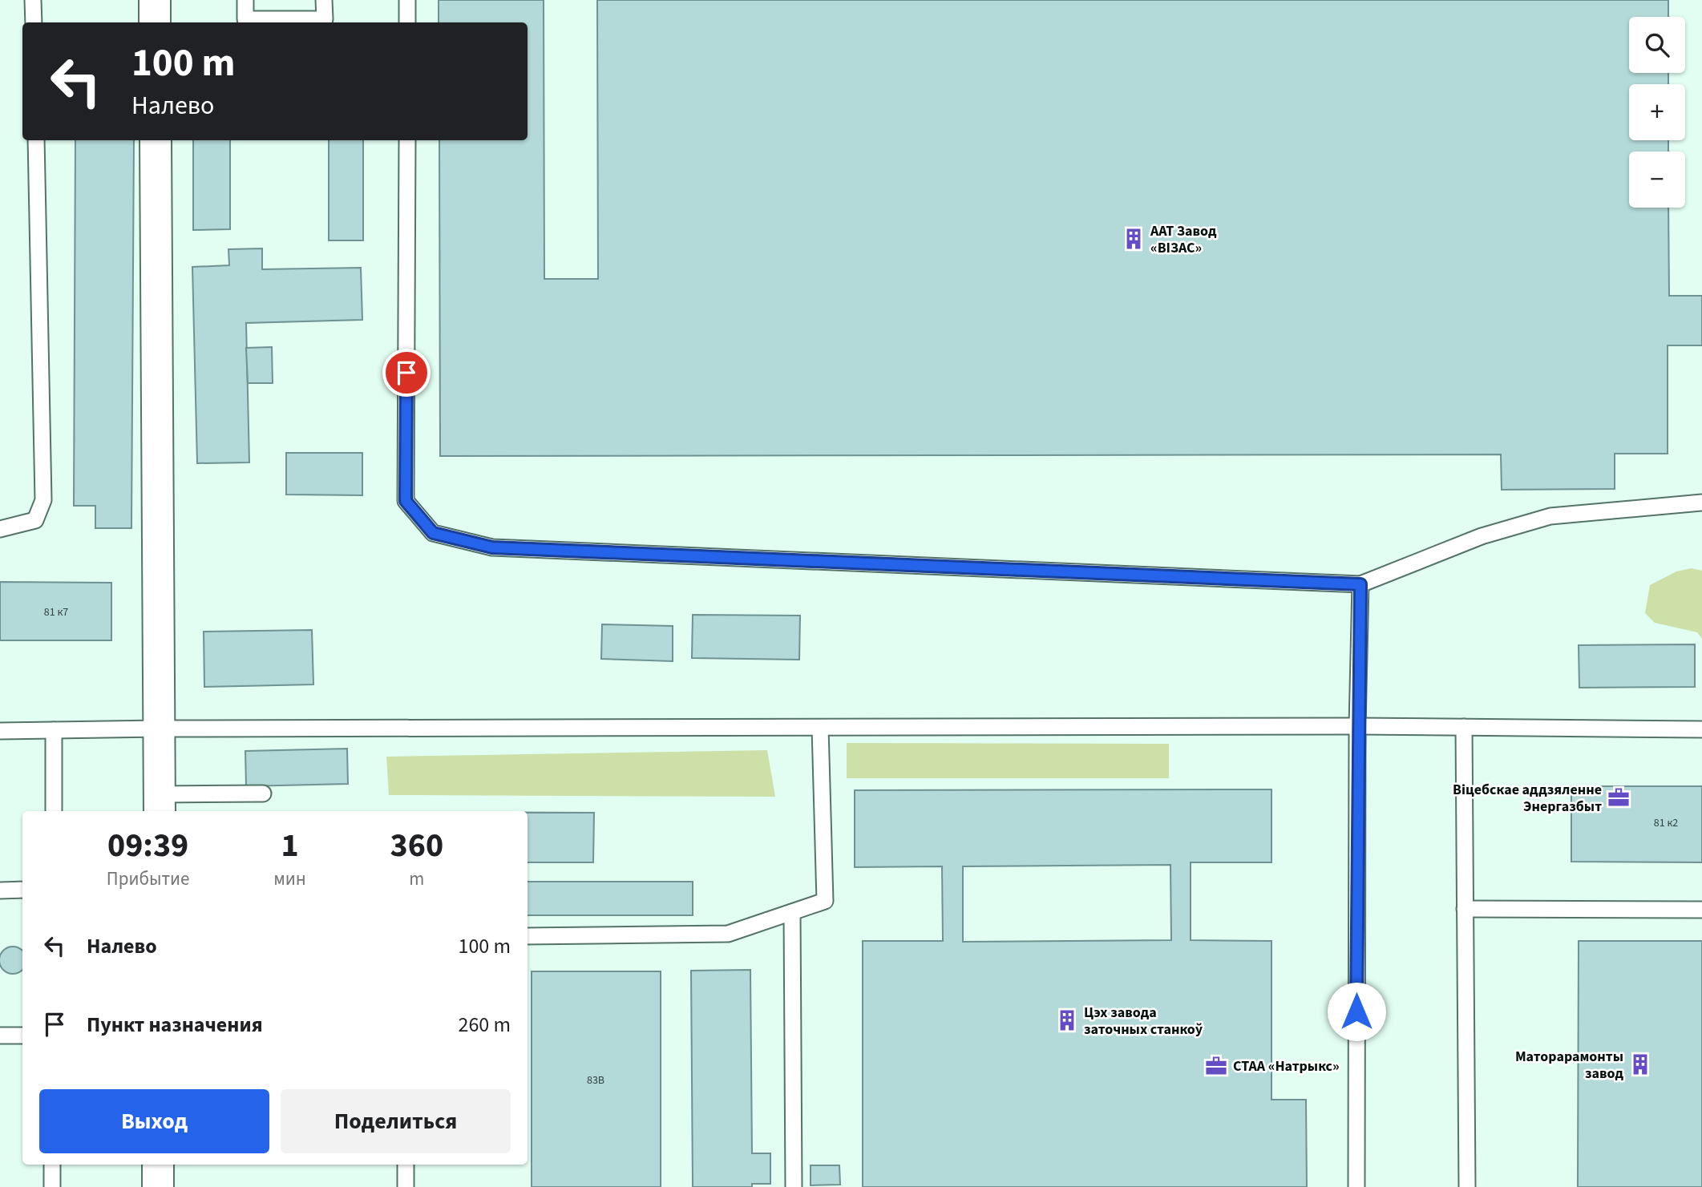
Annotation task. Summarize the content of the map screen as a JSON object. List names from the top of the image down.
{
  "places": {
    "building": ["ААТ Завод «ВІЗАС»", "Цэх завода заточных станкоў", "Маторарамонты завод"],
    "office": ["Віцебскае аддзяленне Энергазбыт", "СТАА «Натрыкс»"]
  },
  "house_numbers": ["81 к7", "81 к2", "83В"],
  "page": {
    "map_buttons": ["+", "−"],
    "turn": ["100 m", "Налево"],
    "eta": [
      "09:39",
      "Прибытие",
      "1",
      "мин",
      "360",
      "m"
    ],
    "list": [
      {
        "name": "Налево",
        "value": "100 m"
      },
      {
        "name": "Пункт назначения",
        "value": "260 m"
      }
    ],
    "buttons": ["Выход", "Поделиться"]
  }
}
